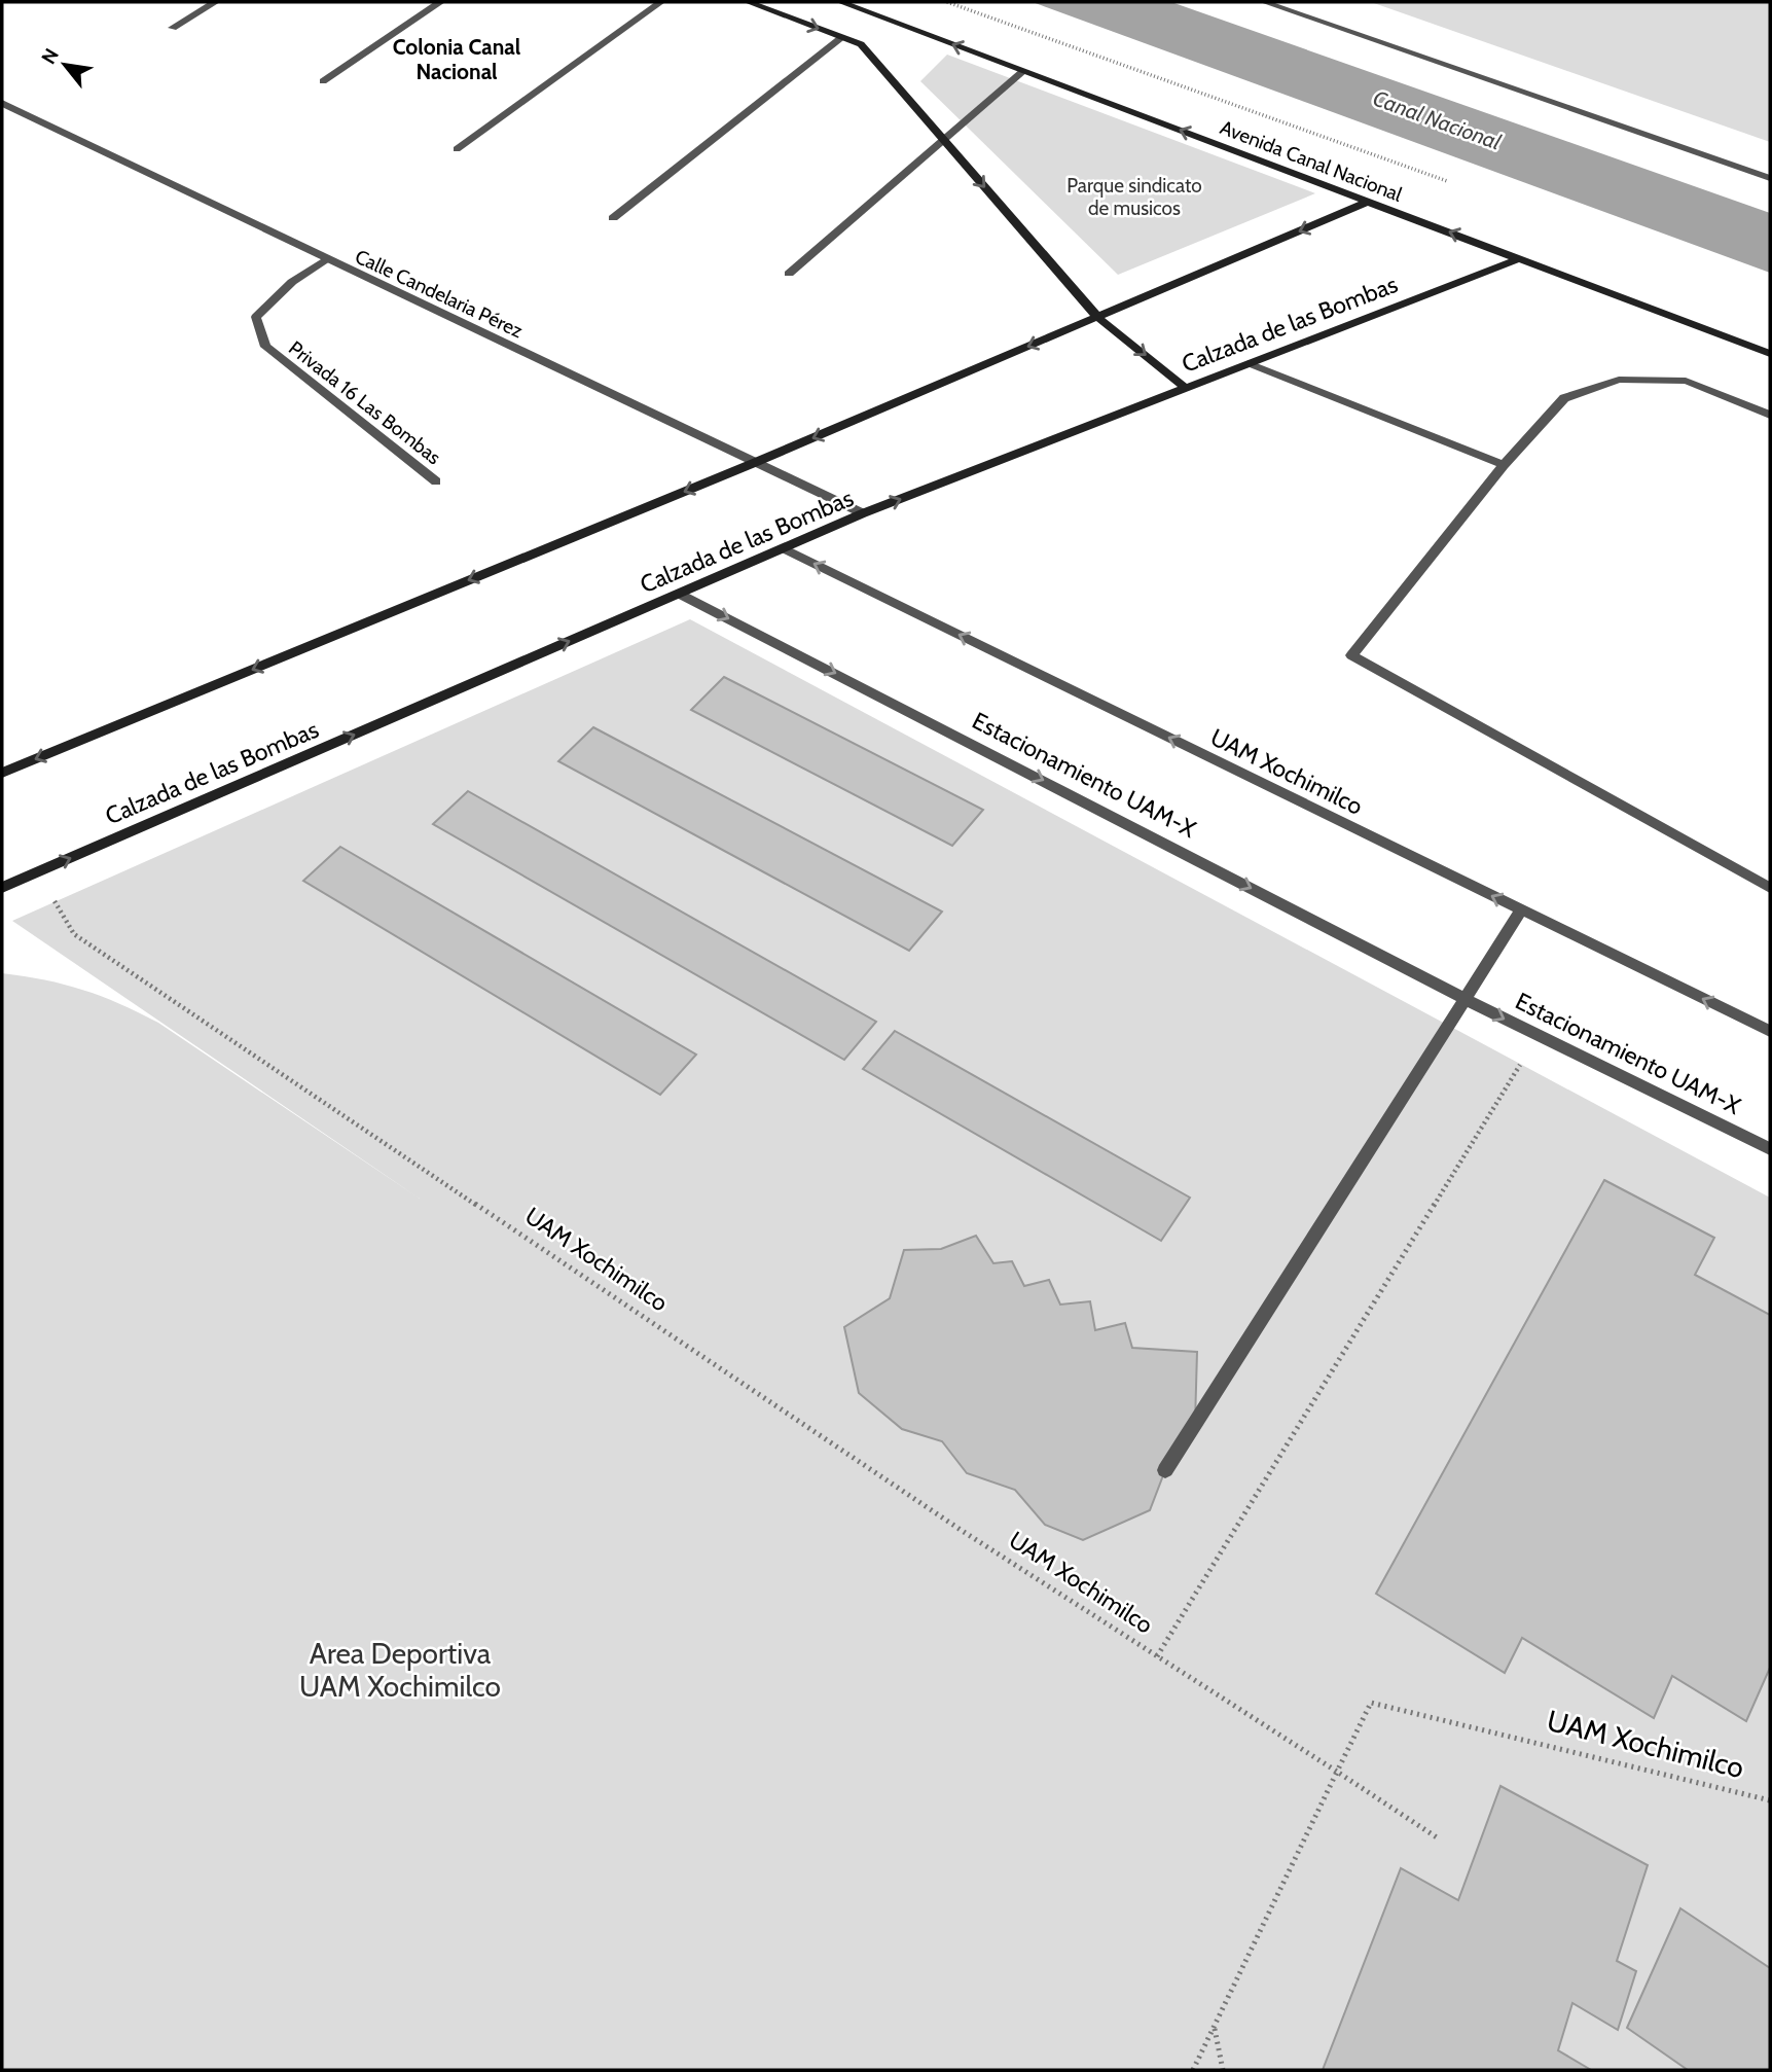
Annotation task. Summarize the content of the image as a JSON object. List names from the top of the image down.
{
  "streets": {
    "main road": ["Avenida Canal Nacional", "Calzada de las Bombas"],
    "street": [
      "Calle Candelaria Pérez",
      "Privada 16 Las Bombas",
      "UAM Xochimilco",
      "Estacionamiento UAM-X"
    ]
  },
  "crossings": [
    ["Avenida Canal Nacional", "Calzada de las Bombas"],
    ["Calle Candelaria Pérez", "Calzada de las Bombas"],
    ["Calle Candelaria Pérez", "Privada 16 Las Bombas"],
    ["Calzada de las Bombas", "UAM Xochimilco"],
    ["Calzada de las Bombas", "Estacionamiento UAM-X"],
    ["UAM Xochimilco", "Estacionamiento UAM-X"]
  ],
  "one_way": ["Avenida Canal Nacional", "Estacionamiento UAM-X"],
  "districts": ["Colonia Canal Nacional"],
  "water": ["Canal Nacional"],
  "parks": ["Parque sindicato de musicos", "Area Deportiva UAM Xochimilco"],
  "north": "top left"
}
